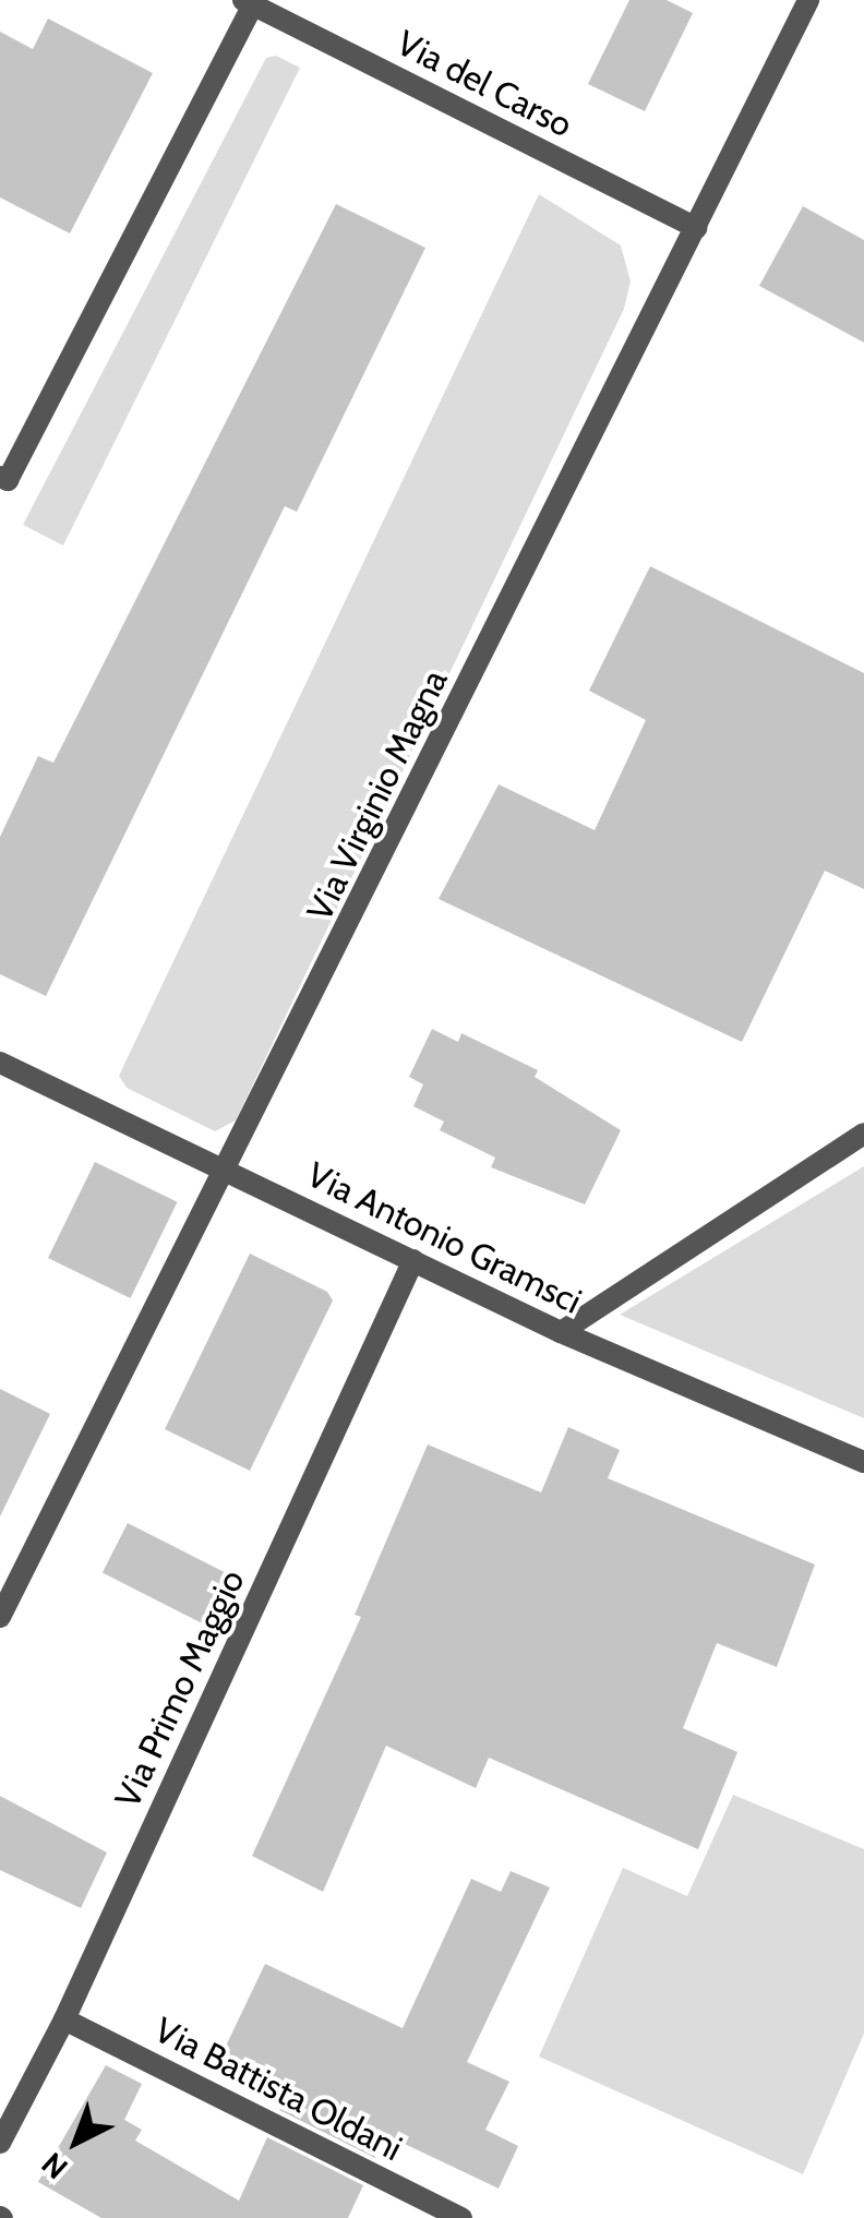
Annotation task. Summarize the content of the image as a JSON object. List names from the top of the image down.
{
  "streets": {
    "street": [
      "Via del Carso",
      "Via Virginio Magna",
      "Via Antonio Gramsci",
      "Via Primo Maggio",
      "Via Battista Oldani"
    ]
  },
  "crossings": [
    ["Via del Carso", "Via Virginio Magna"],
    ["Via Virginio Magna", "Via Antonio Gramsci"],
    ["Via Antonio Gramsci", "Via Primo Maggio"],
    ["Via Primo Maggio", "Via Battista Oldani"]
  ],
  "north": "bottom left"
}
